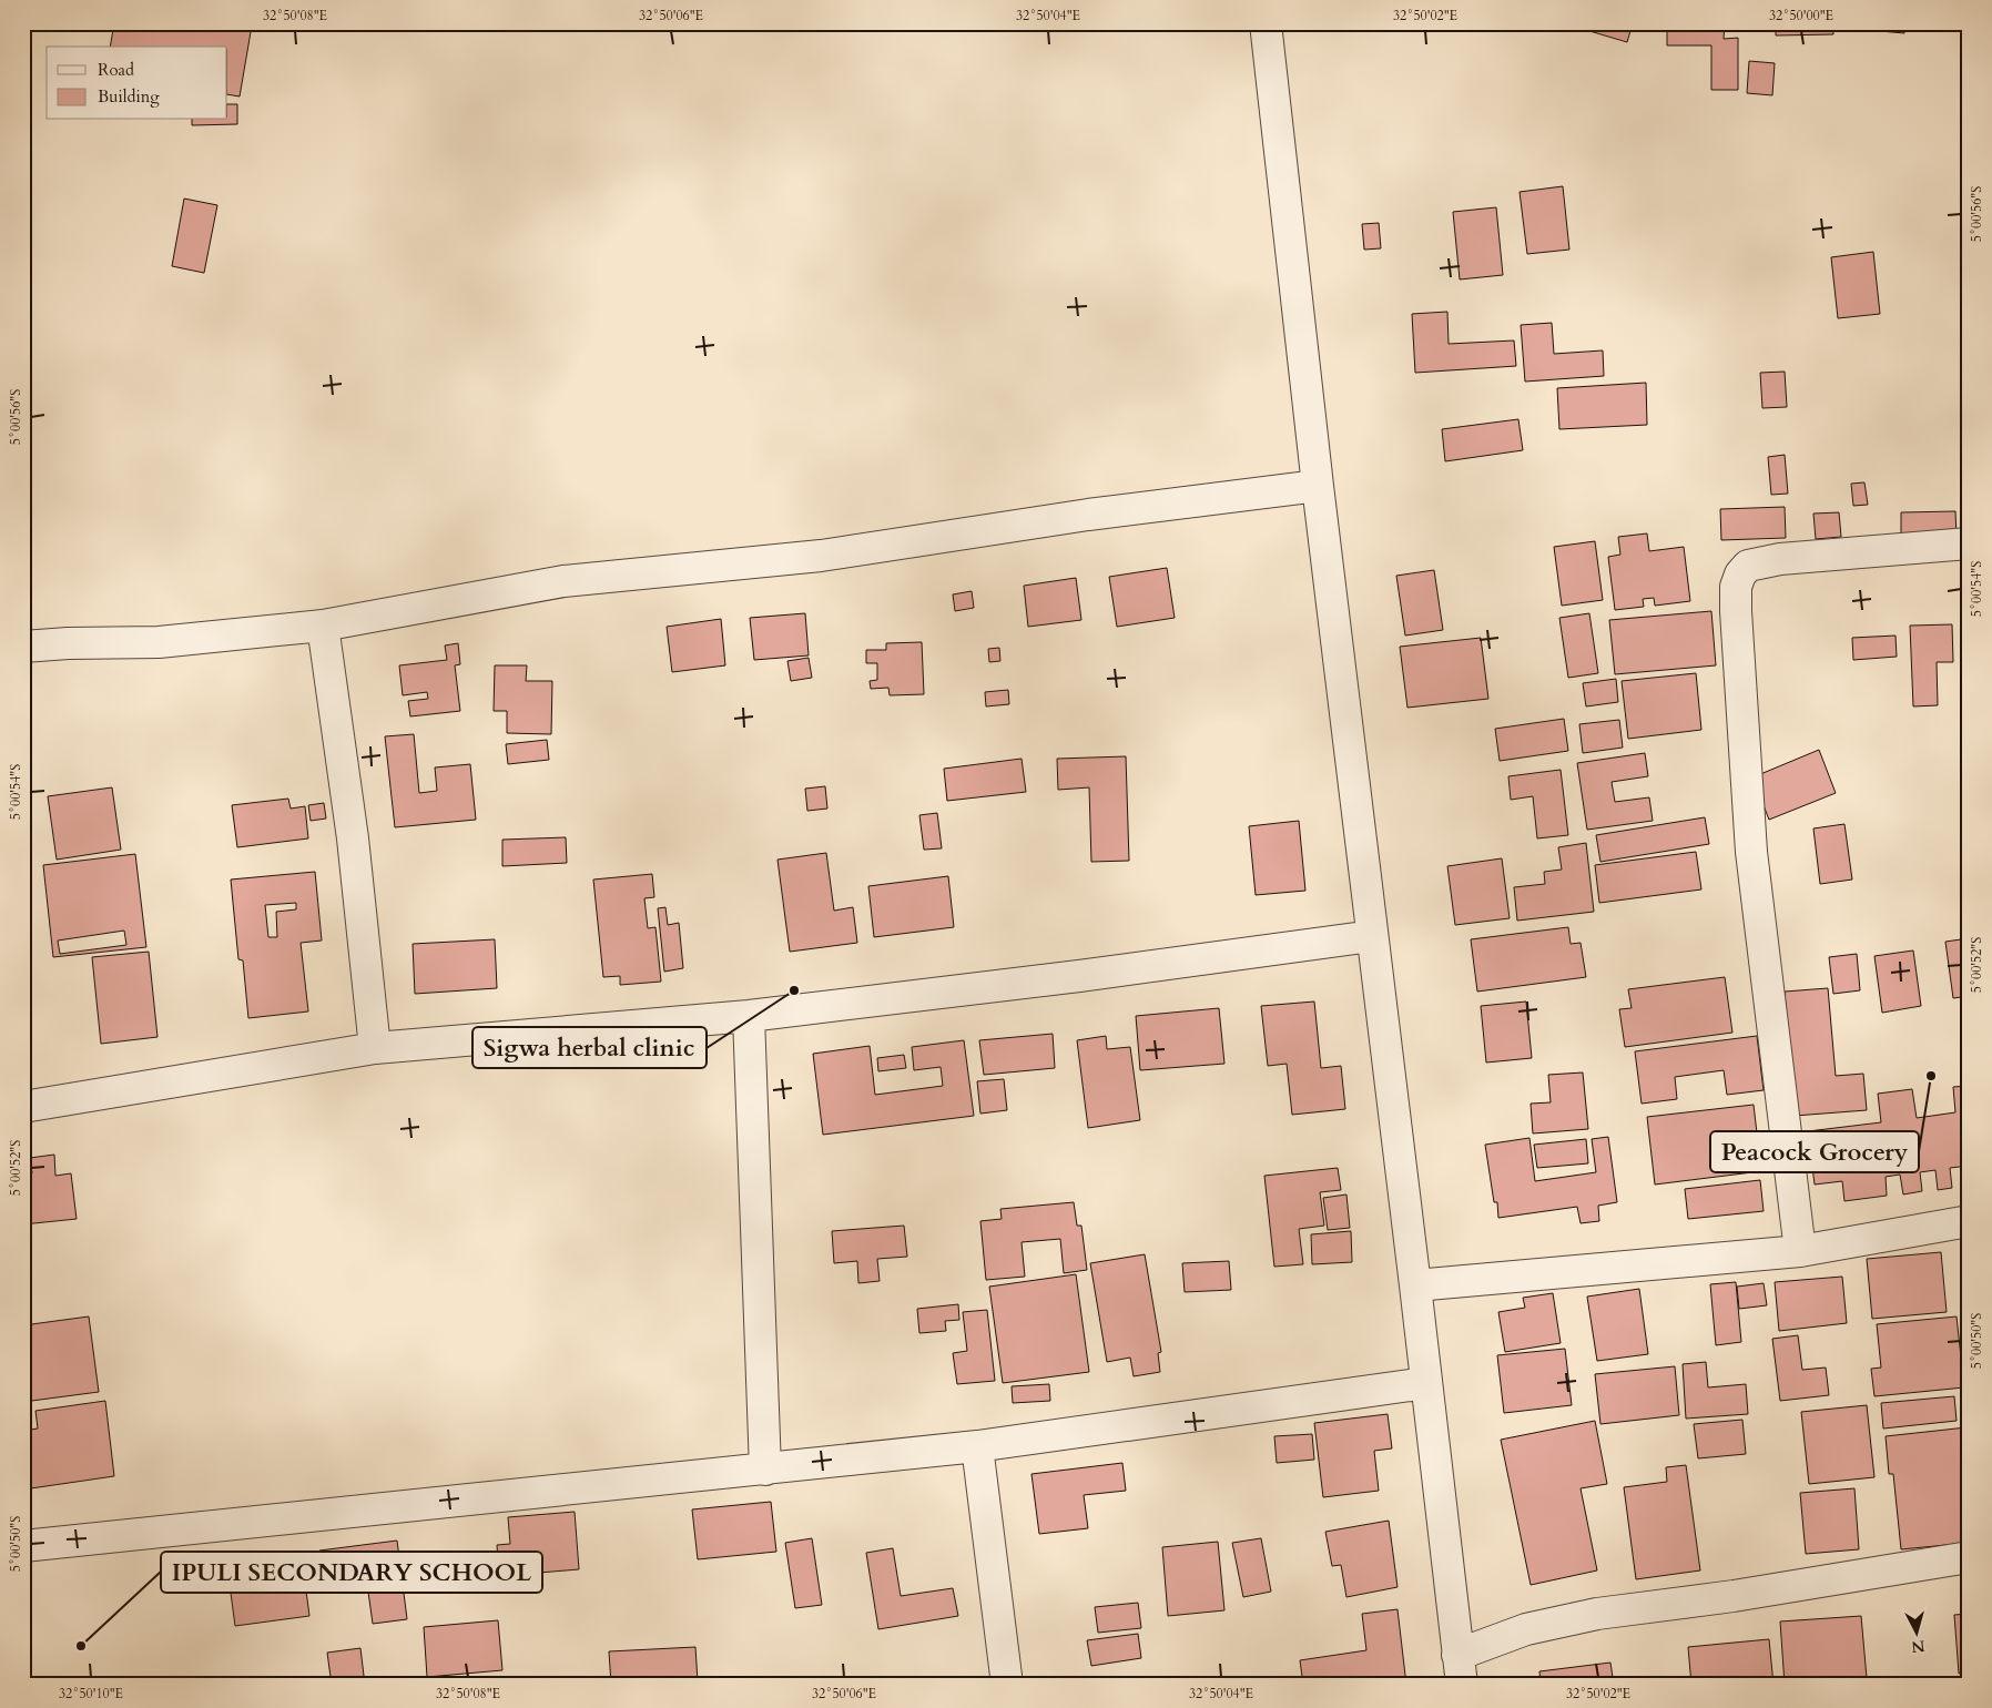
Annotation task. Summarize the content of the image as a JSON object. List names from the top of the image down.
{
  "places": ["Sigwa herbal clinic", "Peacock Grocery", "IPULI SECONDARY SCHOOL"],
  "legend": ["Road", "Building"],
  "north": "bottom",
  "coordinates": [
    "32°50'08\"E",
    "32°50'06\"E",
    "32°50'04\"E",
    "32°50'02\"E",
    "32°50'00\"E",
    "5°00'56\"S",
    "5°00'54\"S",
    "5°00'52\"S",
    "5°00'50\"S",
    "32°50'10\"E"
  ]
}
